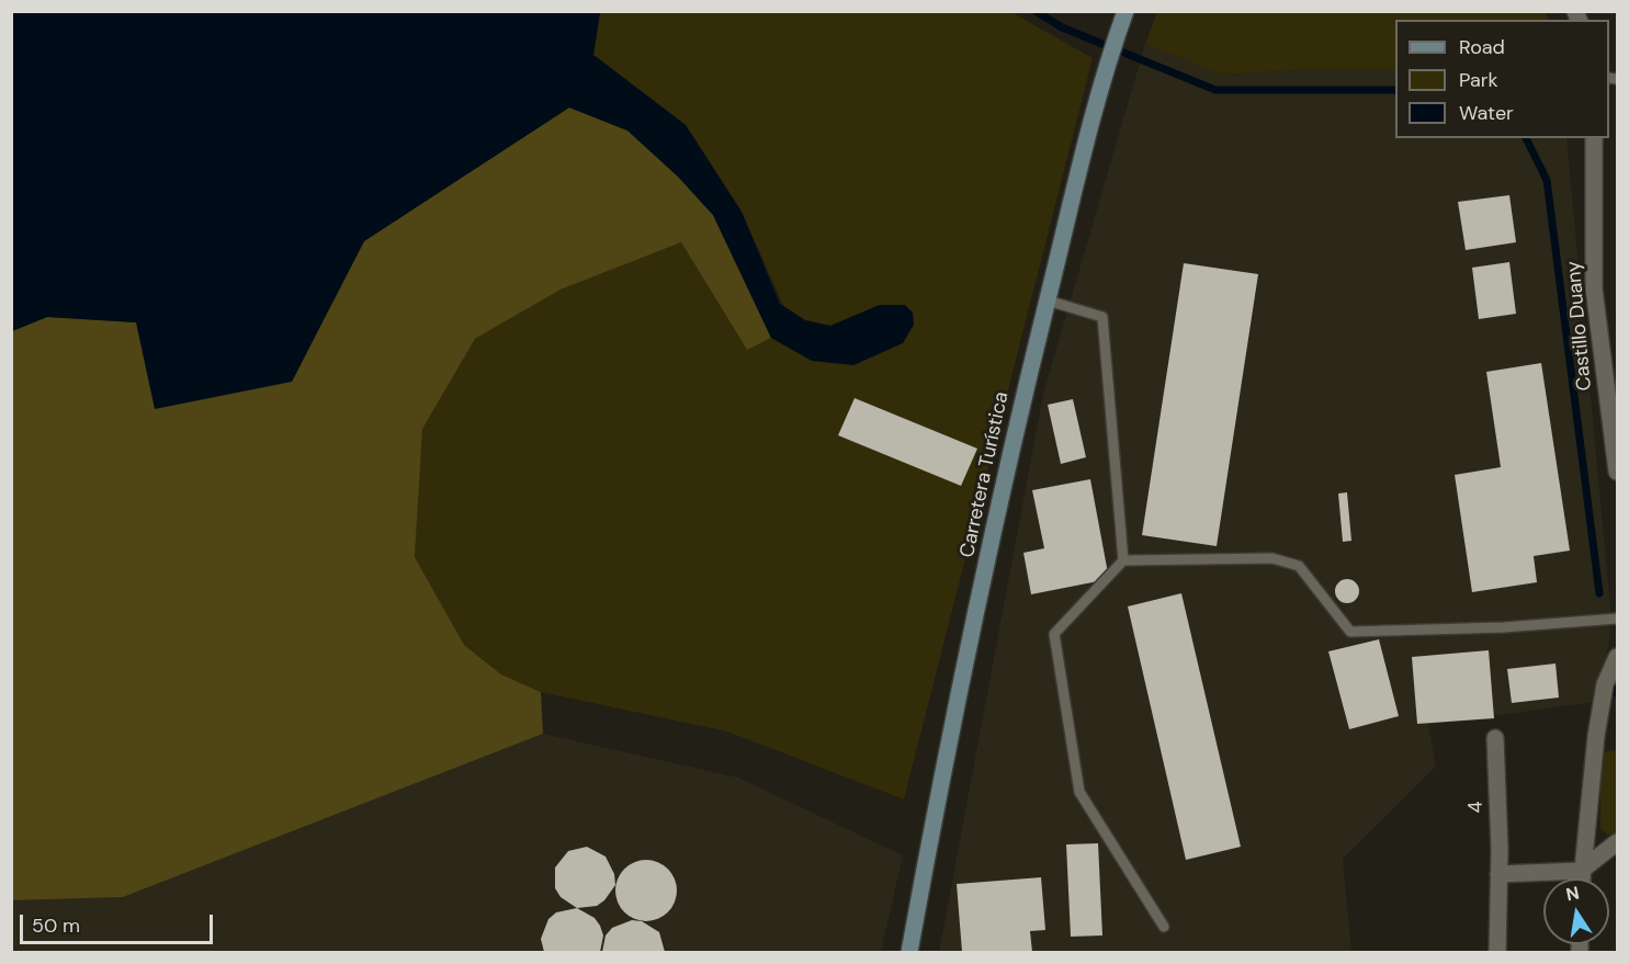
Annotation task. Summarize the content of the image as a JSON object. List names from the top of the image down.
{
  "streets": {
    "main road": ["Carretera Turística"],
    "street": ["Castillo Duany", "4"]
  },
  "legend": ["Road", "Park", "Water"],
  "scale_bar": "50 m",
  "north": "top"
}
